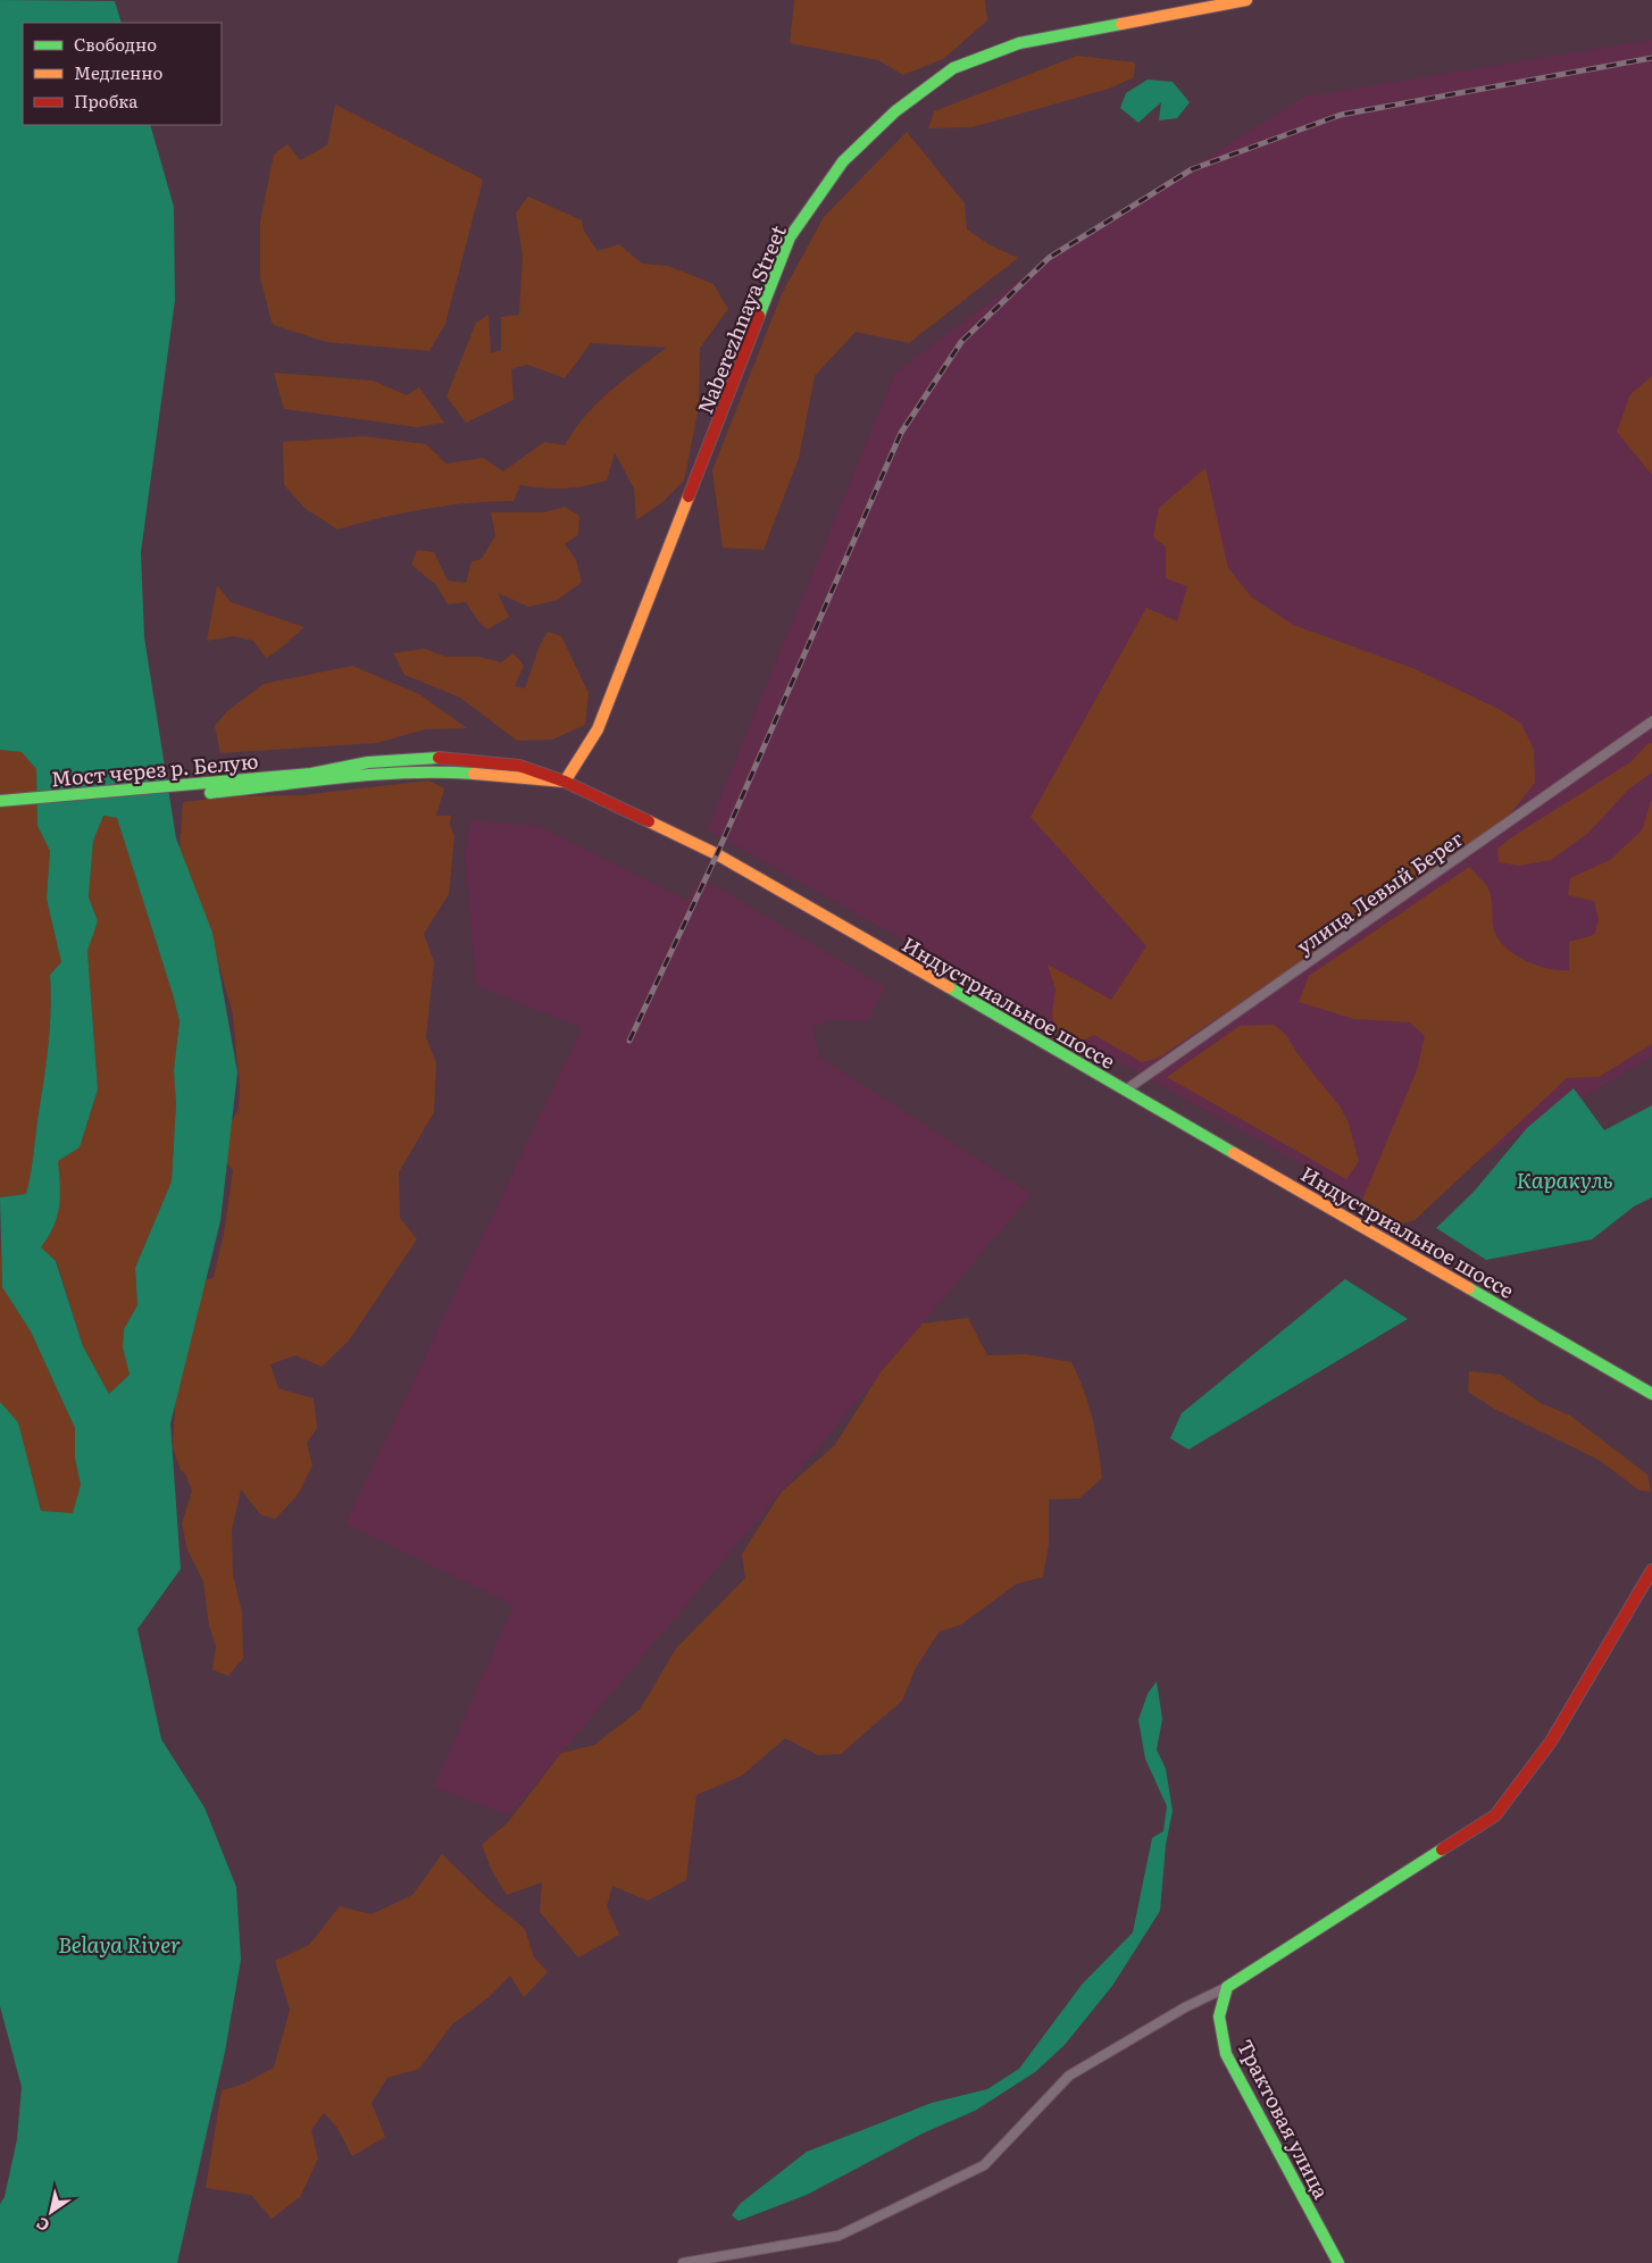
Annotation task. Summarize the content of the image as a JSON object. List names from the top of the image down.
{
  "streets": {
    "street": [
      "Naberezhnaya Street",
      "Мост через р. Белую",
      "улица Левый Берег",
      "Индустриальное шоссе",
      "Трактовая улица"
    ]
  },
  "crossings": [
    ["Naberezhnaya Street", "Индустриальное шоссе"],
    ["Мост через р. Белую", "Индустриальное шоссе"],
    ["улица Левый Берег", "Индустриальное шоссе"]
  ],
  "water": ["Каракуль", "Belaya River"],
  "legend": ["Свободно", "Медленно", "Пробка"],
  "north": "bottom left"
}
